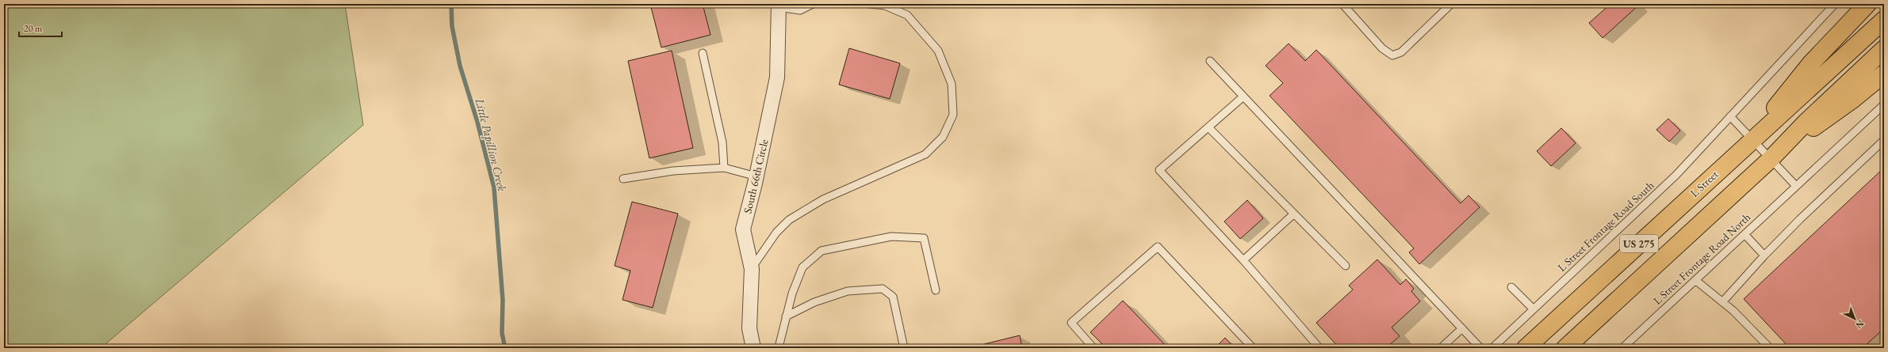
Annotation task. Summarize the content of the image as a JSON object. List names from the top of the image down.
{
  "streets": {
    "main road": ["L Street", "US 275"],
    "street": ["South 66th Circle"],
    "lane": ["L Street Frontage Road South", "L Street Frontage Road North"]
  },
  "water": ["Little Papillion Creek"],
  "scale_bar": "20 m",
  "north": "bottom right"
}
